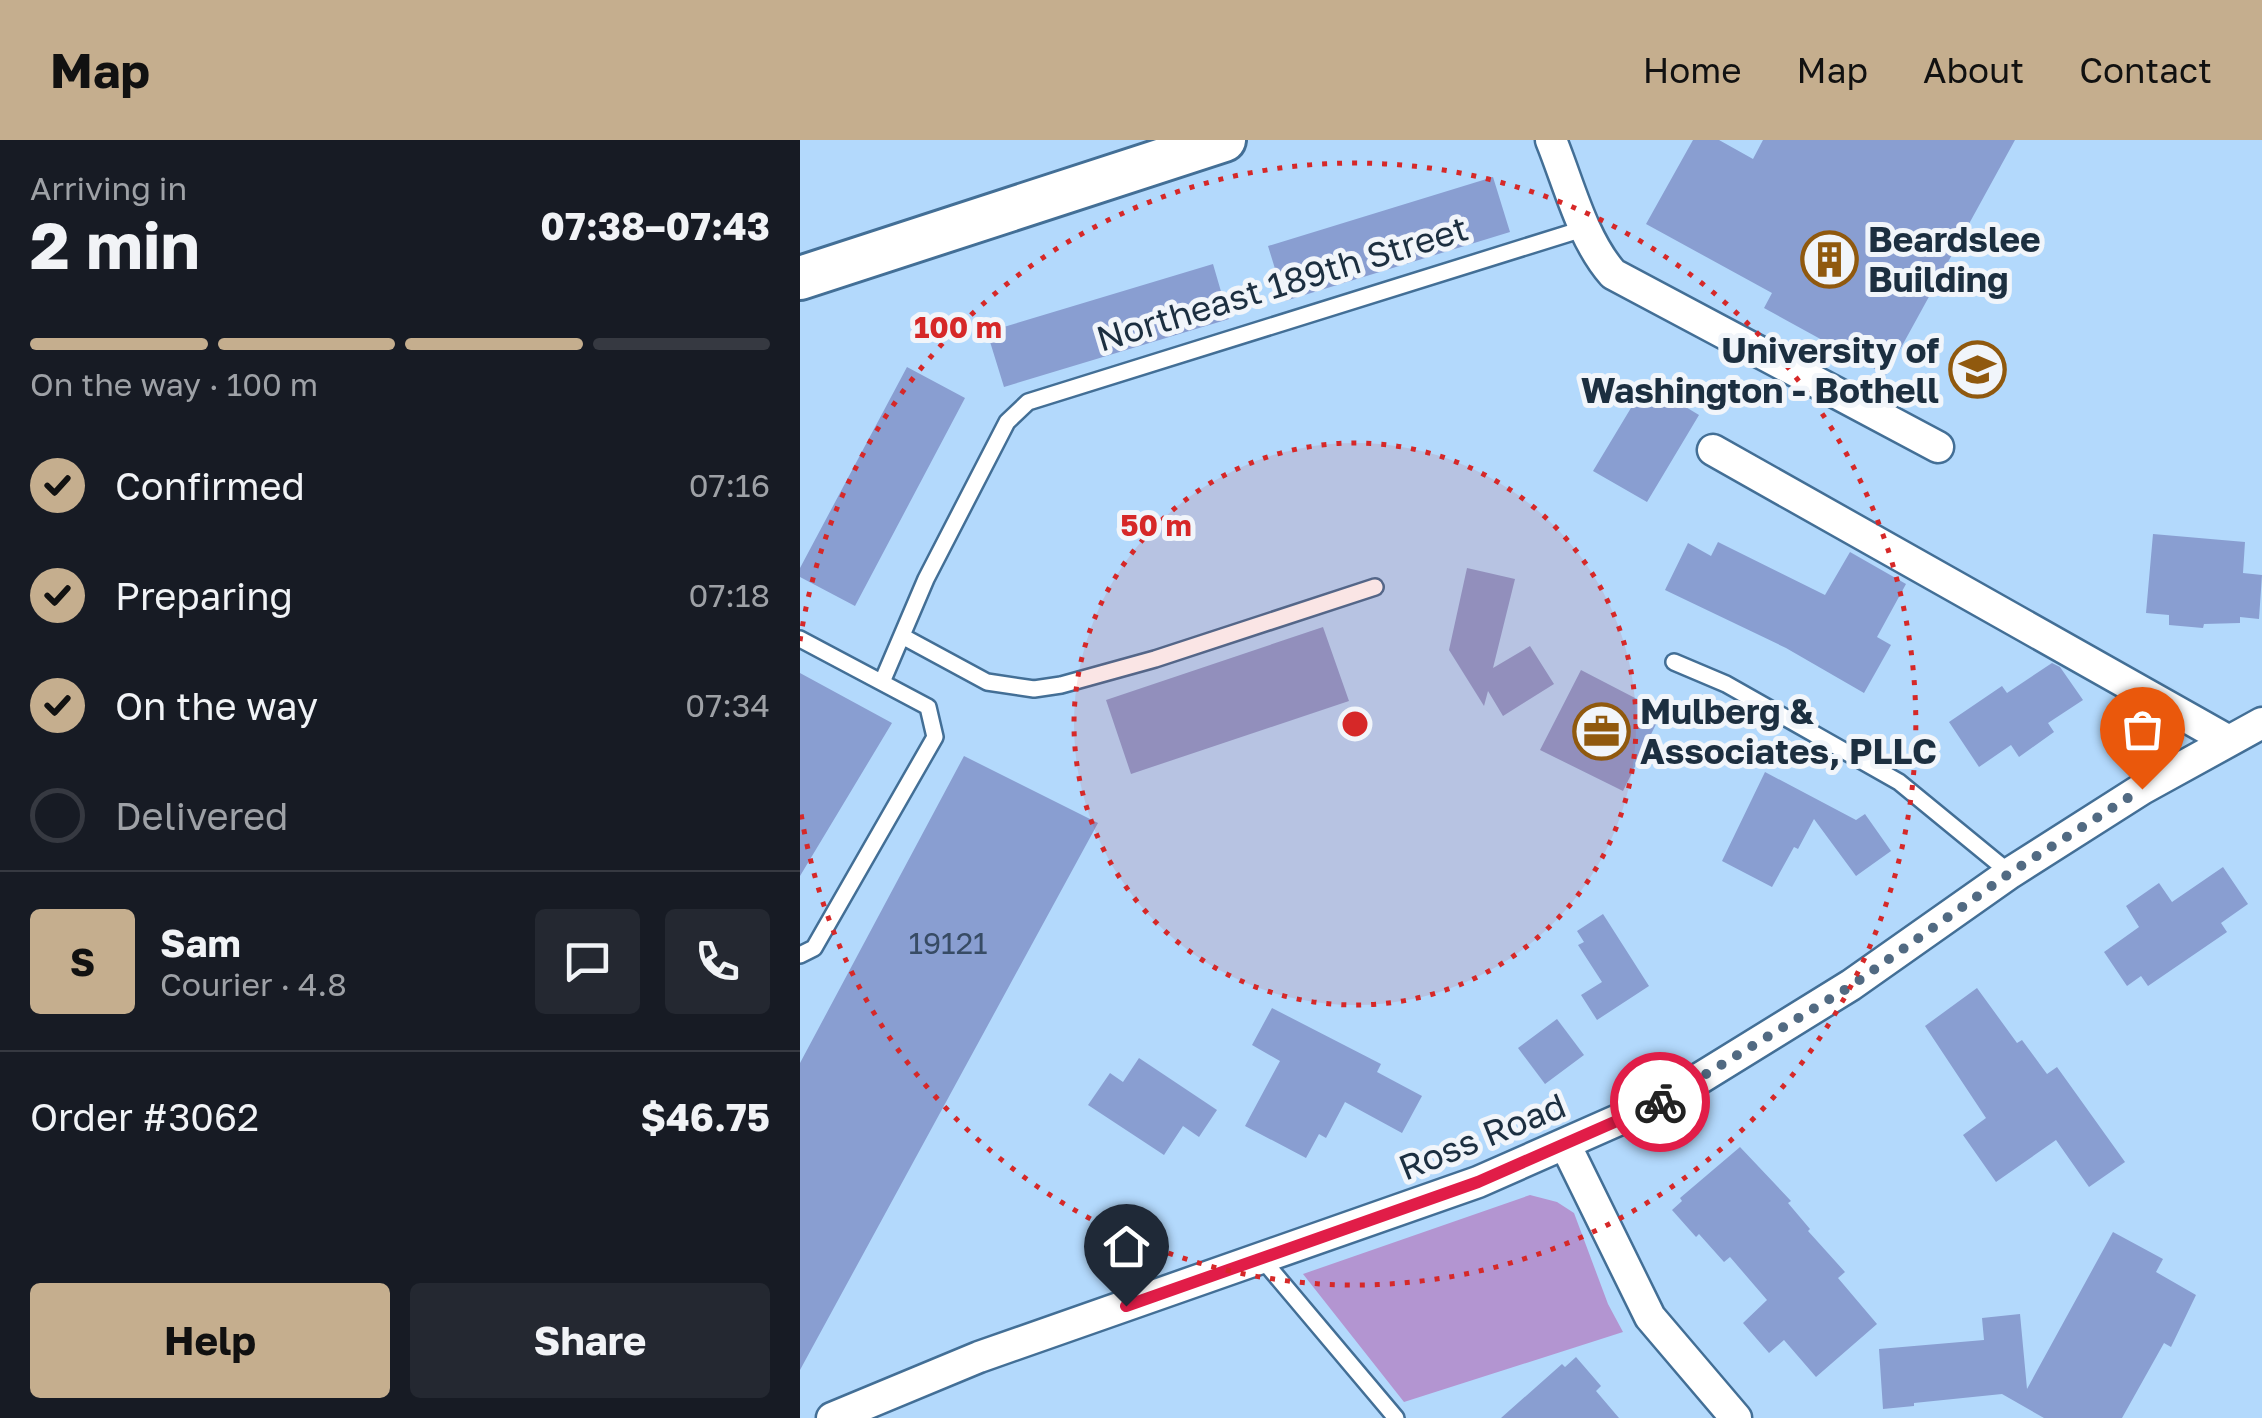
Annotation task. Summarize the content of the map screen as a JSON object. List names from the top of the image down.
{
  "streets": {
    "street": ["Ross Road"],
    "lane": ["Northeast 189th Street"]
  },
  "places": {
    "building": ["Beardslee Building"],
    "school or university": ["University of Washington - Bothell"],
    "office": ["Mulberg & Associates, PLLC"]
  },
  "house_numbers": ["19121"],
  "page": {
    "header": "Map",
    "nav": [
      "Home",
      "Map",
      "About",
      "Contact"
    ],
    "heading": ["2 min", "Arriving in", "07:38–07:43"],
    "panel": [
      "Sam",
      "Courier · 4.8",
      "Order #3062",
      "$46.75"
    ],
    "bar": "On the way · 100 m",
    "list": [
      ["Confirmed", "07:16"],
      ["Preparing", "07:18"],
      ["On the way", "07:34"],
      "Delivered"
    ],
    "round": "S",
    "buttons": ["Help", "Share"]
  },
  "rings": ["100 m", "50 m"]
}
